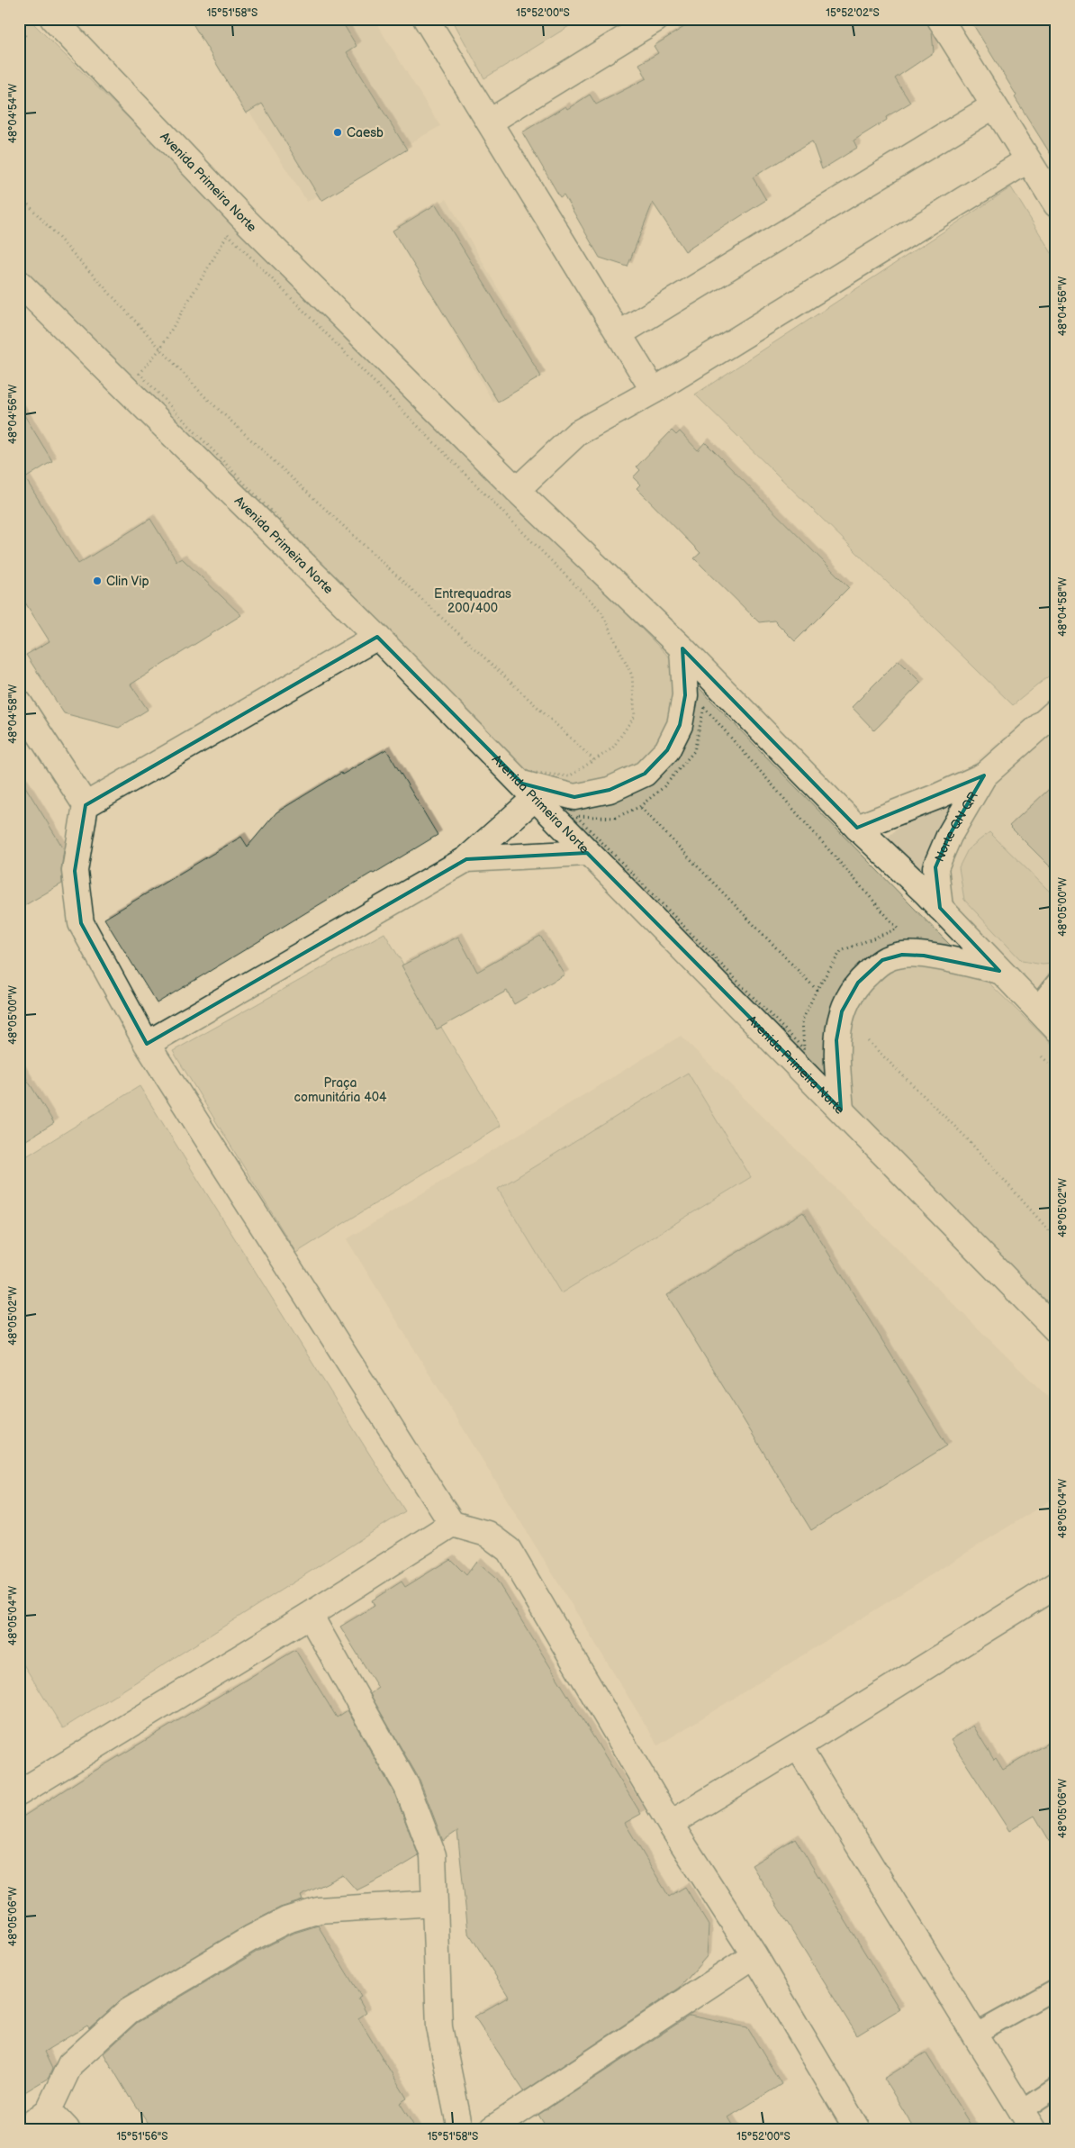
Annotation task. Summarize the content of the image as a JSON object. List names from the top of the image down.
{
  "streets": {
    "street": ["Avenida Primeira Norte", "Norte QN QR"]
  },
  "crossings": [
    ["Avenida Primeira Norte", "Norte QN QR"]
  ],
  "parks": ["Entrequadras 200/400", "Praça comunitária 404"],
  "places": ["Caesb", "Clin Vip"],
  "coordinates": [
    "15°51'58\"S",
    "15°52'00\"S",
    "15°52'02\"S",
    "48°04'54\"W",
    "48°04'56\"W",
    "48°04'58\"W",
    "48°05'00\"W",
    "48°05'02\"W",
    "48°05'04\"W",
    "48°05'06\"W",
    "15°51'56\"S"
  ]
}
